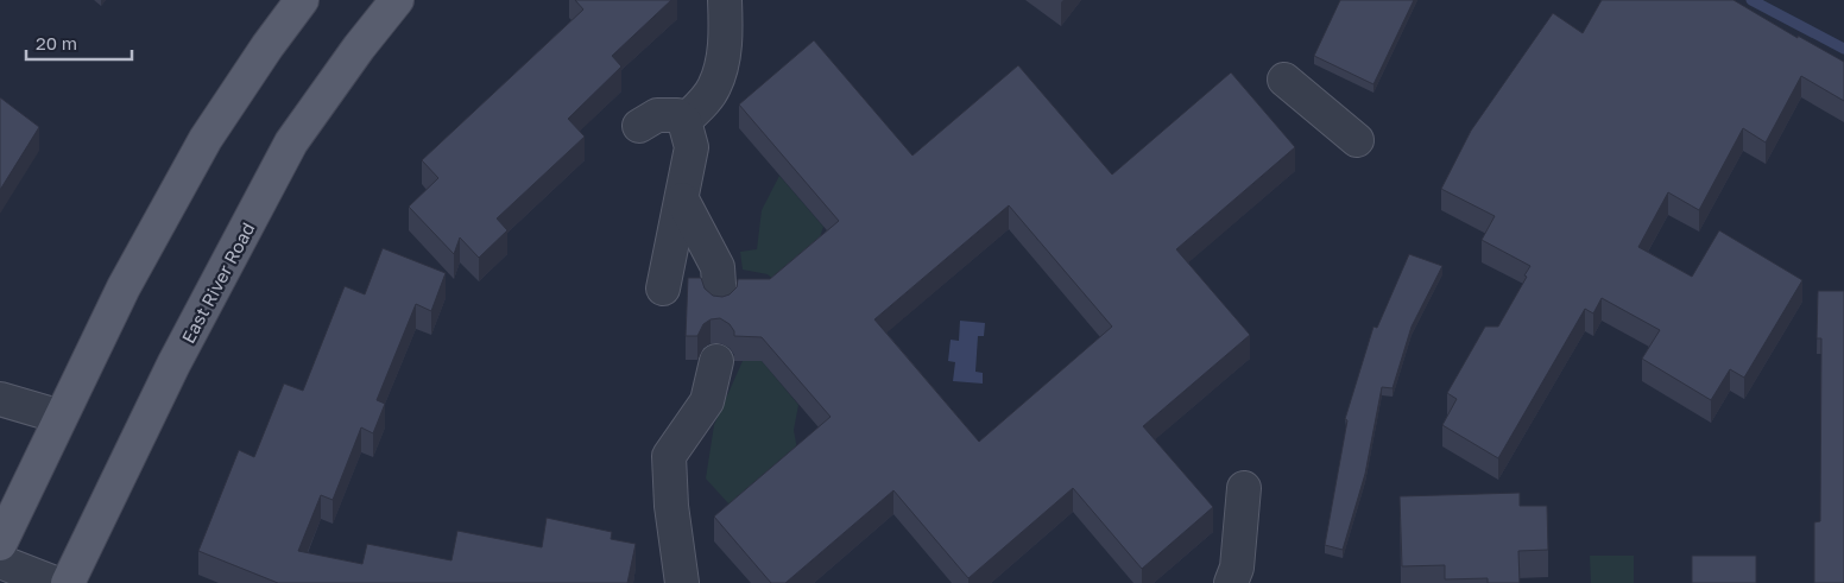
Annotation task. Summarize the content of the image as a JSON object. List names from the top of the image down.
{
  "streets": {
    "main road": ["East River Road"]
  },
  "scale_bar": "20 m"
}
